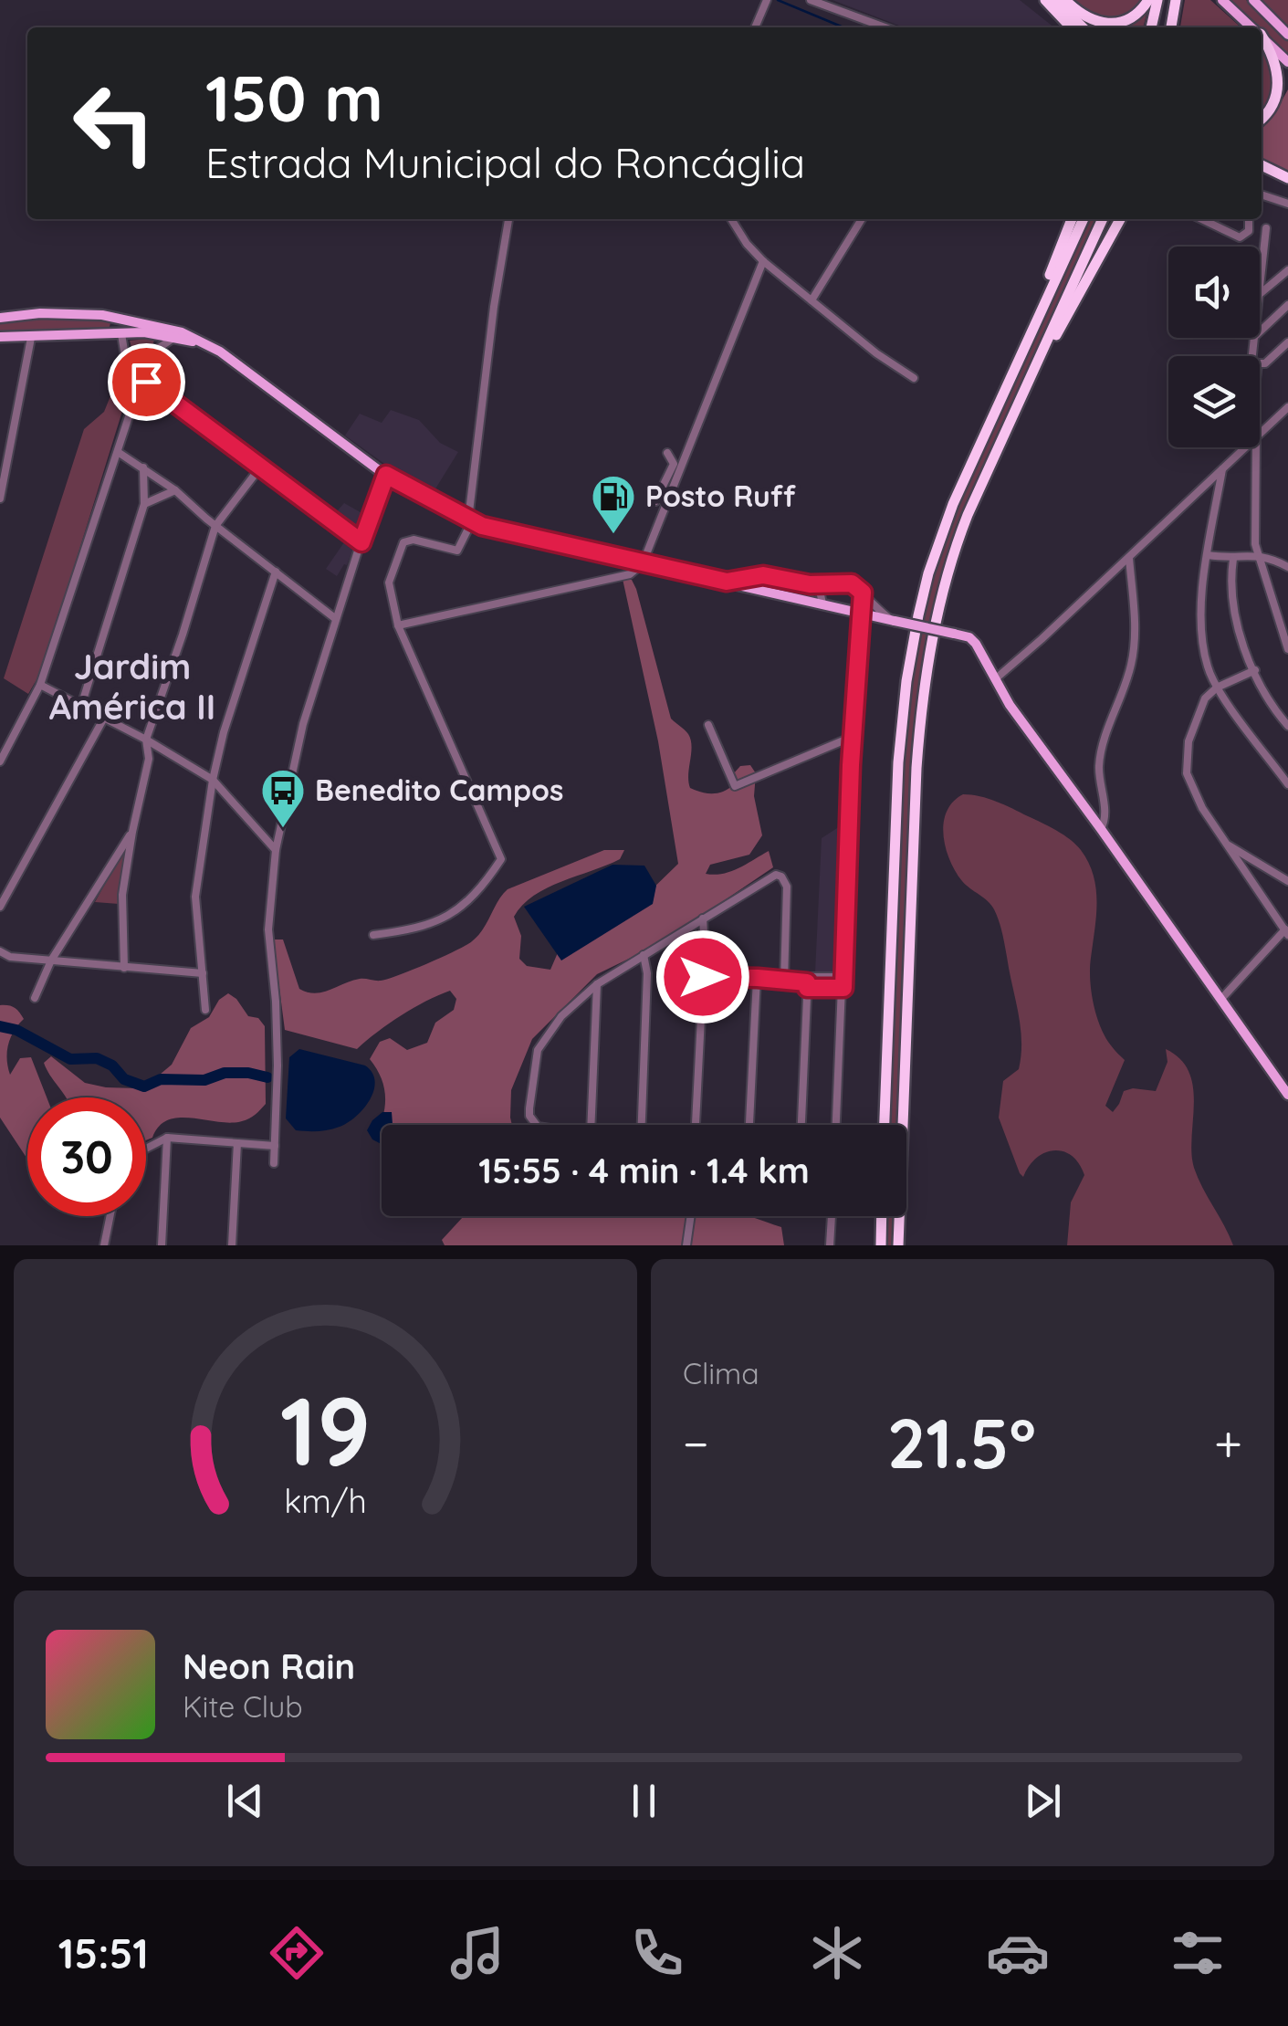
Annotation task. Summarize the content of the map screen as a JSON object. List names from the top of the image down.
{
  "districts": ["Jardim América II"],
  "places": {
    "fuel station": ["Posto Ruff"],
    "bus stop": ["Benedito Campos"]
  },
  "page": {
    "turn": ["150 m", "Estrada Municipal do Roncáglia"],
    "limit": "30",
    "trip": "15:55 · 4 min · 1.4 km",
    "tile": "Clima",
    "heat": ["−", "21.5°", "+"],
    "song": ["Neon Rain", "Kite Club"],
    "tabs": "15:51",
    "gauge": ["19", "km/h"]
  }
}
